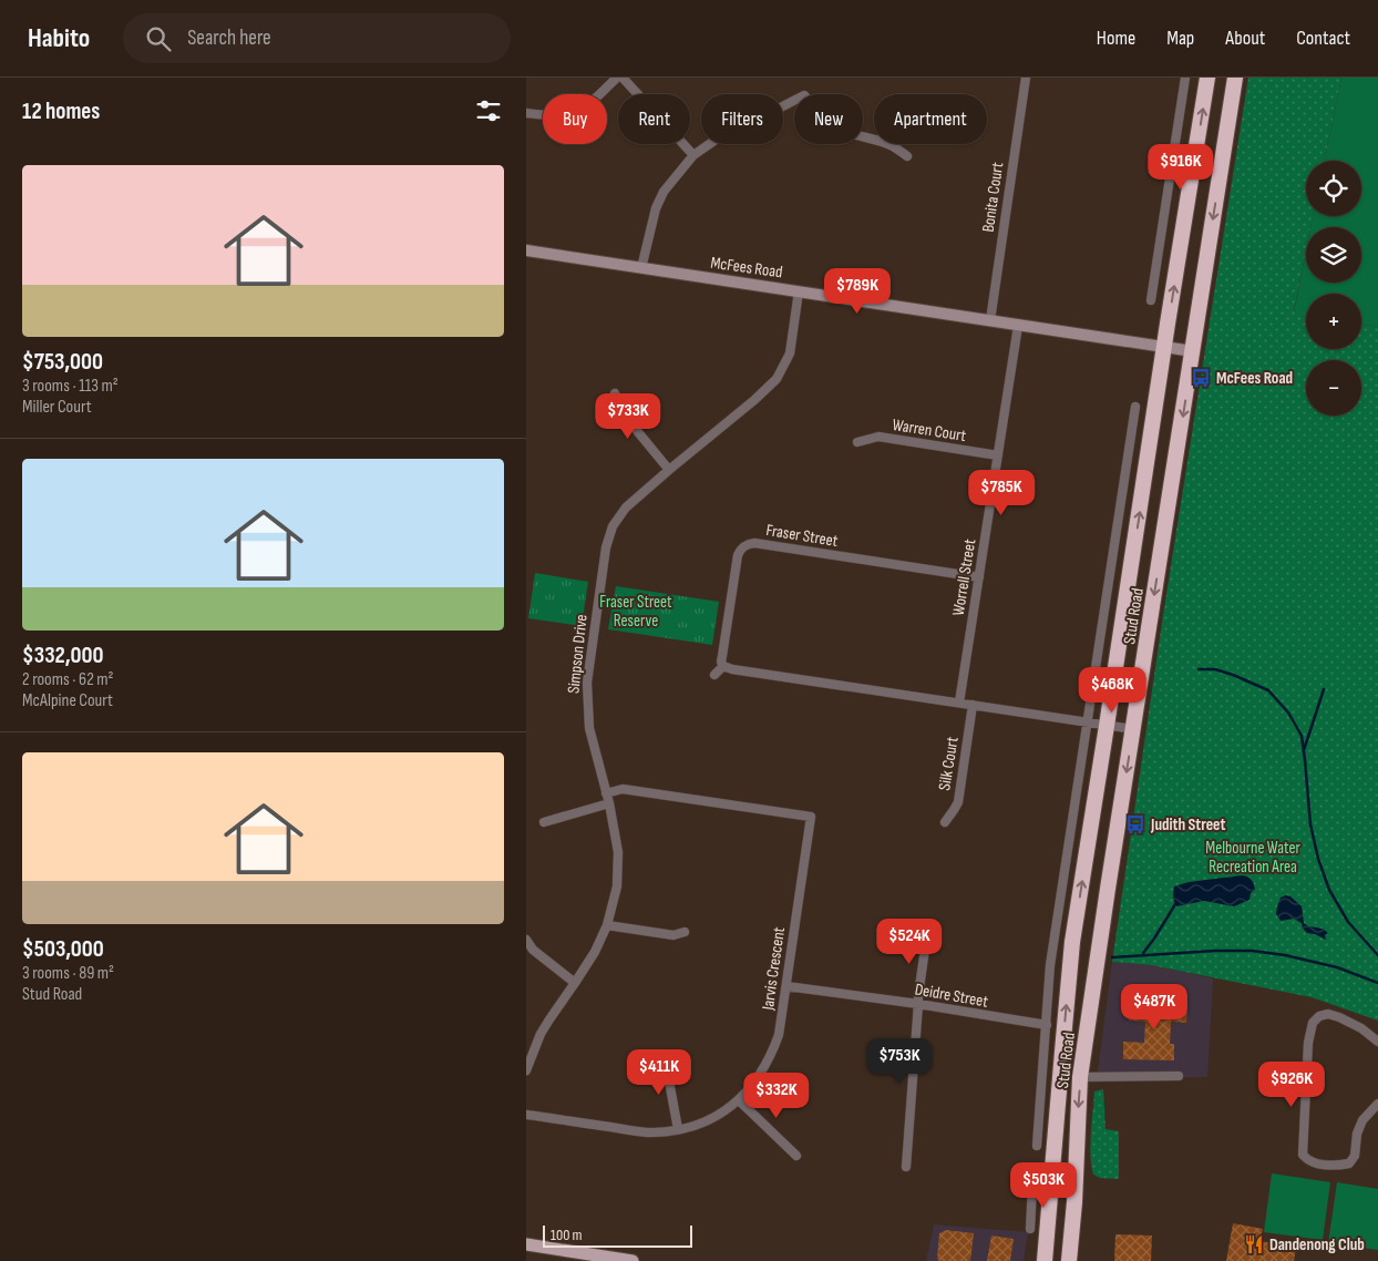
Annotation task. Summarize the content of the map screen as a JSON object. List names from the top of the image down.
{
  "streets": {
    "highway": ["Stud Road"],
    "street": [
      "Bonita Court",
      "McFees Road",
      "Warren Court",
      "Fraser Street",
      "Worrell Street",
      "Simpson Drive",
      "Silk Court",
      "Jarvis Crescent",
      "Deidre Street"
    ]
  },
  "crossings": [
    ["Bonita Court", "McFees Road"],
    ["McFees Road", "Worrell Street"],
    ["McFees Road", "Stud Road"],
    ["McFees Road", "Simpson Drive"],
    ["Warren Court", "Worrell Street"],
    ["Fraser Street", "Worrell Street"],
    ["Stud Road", "Deidre Street"],
    ["Simpson Drive", "Jarvis Crescent"],
    ["Jarvis Crescent", "Deidre Street"]
  ],
  "parks": ["Fraser Street Reserve", "Melbourne Water Recreation Area"],
  "places": {
    "bus stop": ["McFees Road", "Judith Street"],
    "restaurant": ["Dandenong Club"]
  },
  "scale_bar": "100 m",
  "page": {
    "header": "Habito",
    "search": "Search here",
    "nav": [
      "Home",
      "Map",
      "About",
      "Contact"
    ],
    "heading": "12 homes",
    "chip": [
      "Buy",
      "Rent",
      "Filters",
      "New",
      "Apartment"
    ],
    "list": [
      {
        "name": "$753,000",
        "note": "3 rooms · 113 m² · Miller Court"
      },
      {
        "name": "$332,000",
        "note": "2 rooms · 62 m² · McAlpine Court"
      },
      {
        "name": "$503,000",
        "note": "3 rooms · 89 m² · Stud Road"
      }
    ],
    "price": [
      "$916K",
      "$789K",
      "$733K",
      "$785K",
      "$468K",
      "$524K",
      "$487K",
      "$753K",
      "$411K",
      "$926K",
      "$332K",
      "$503K"
    ],
    "map_buttons": ["+", "−"],
    "scale": "100 m"
  }
}
